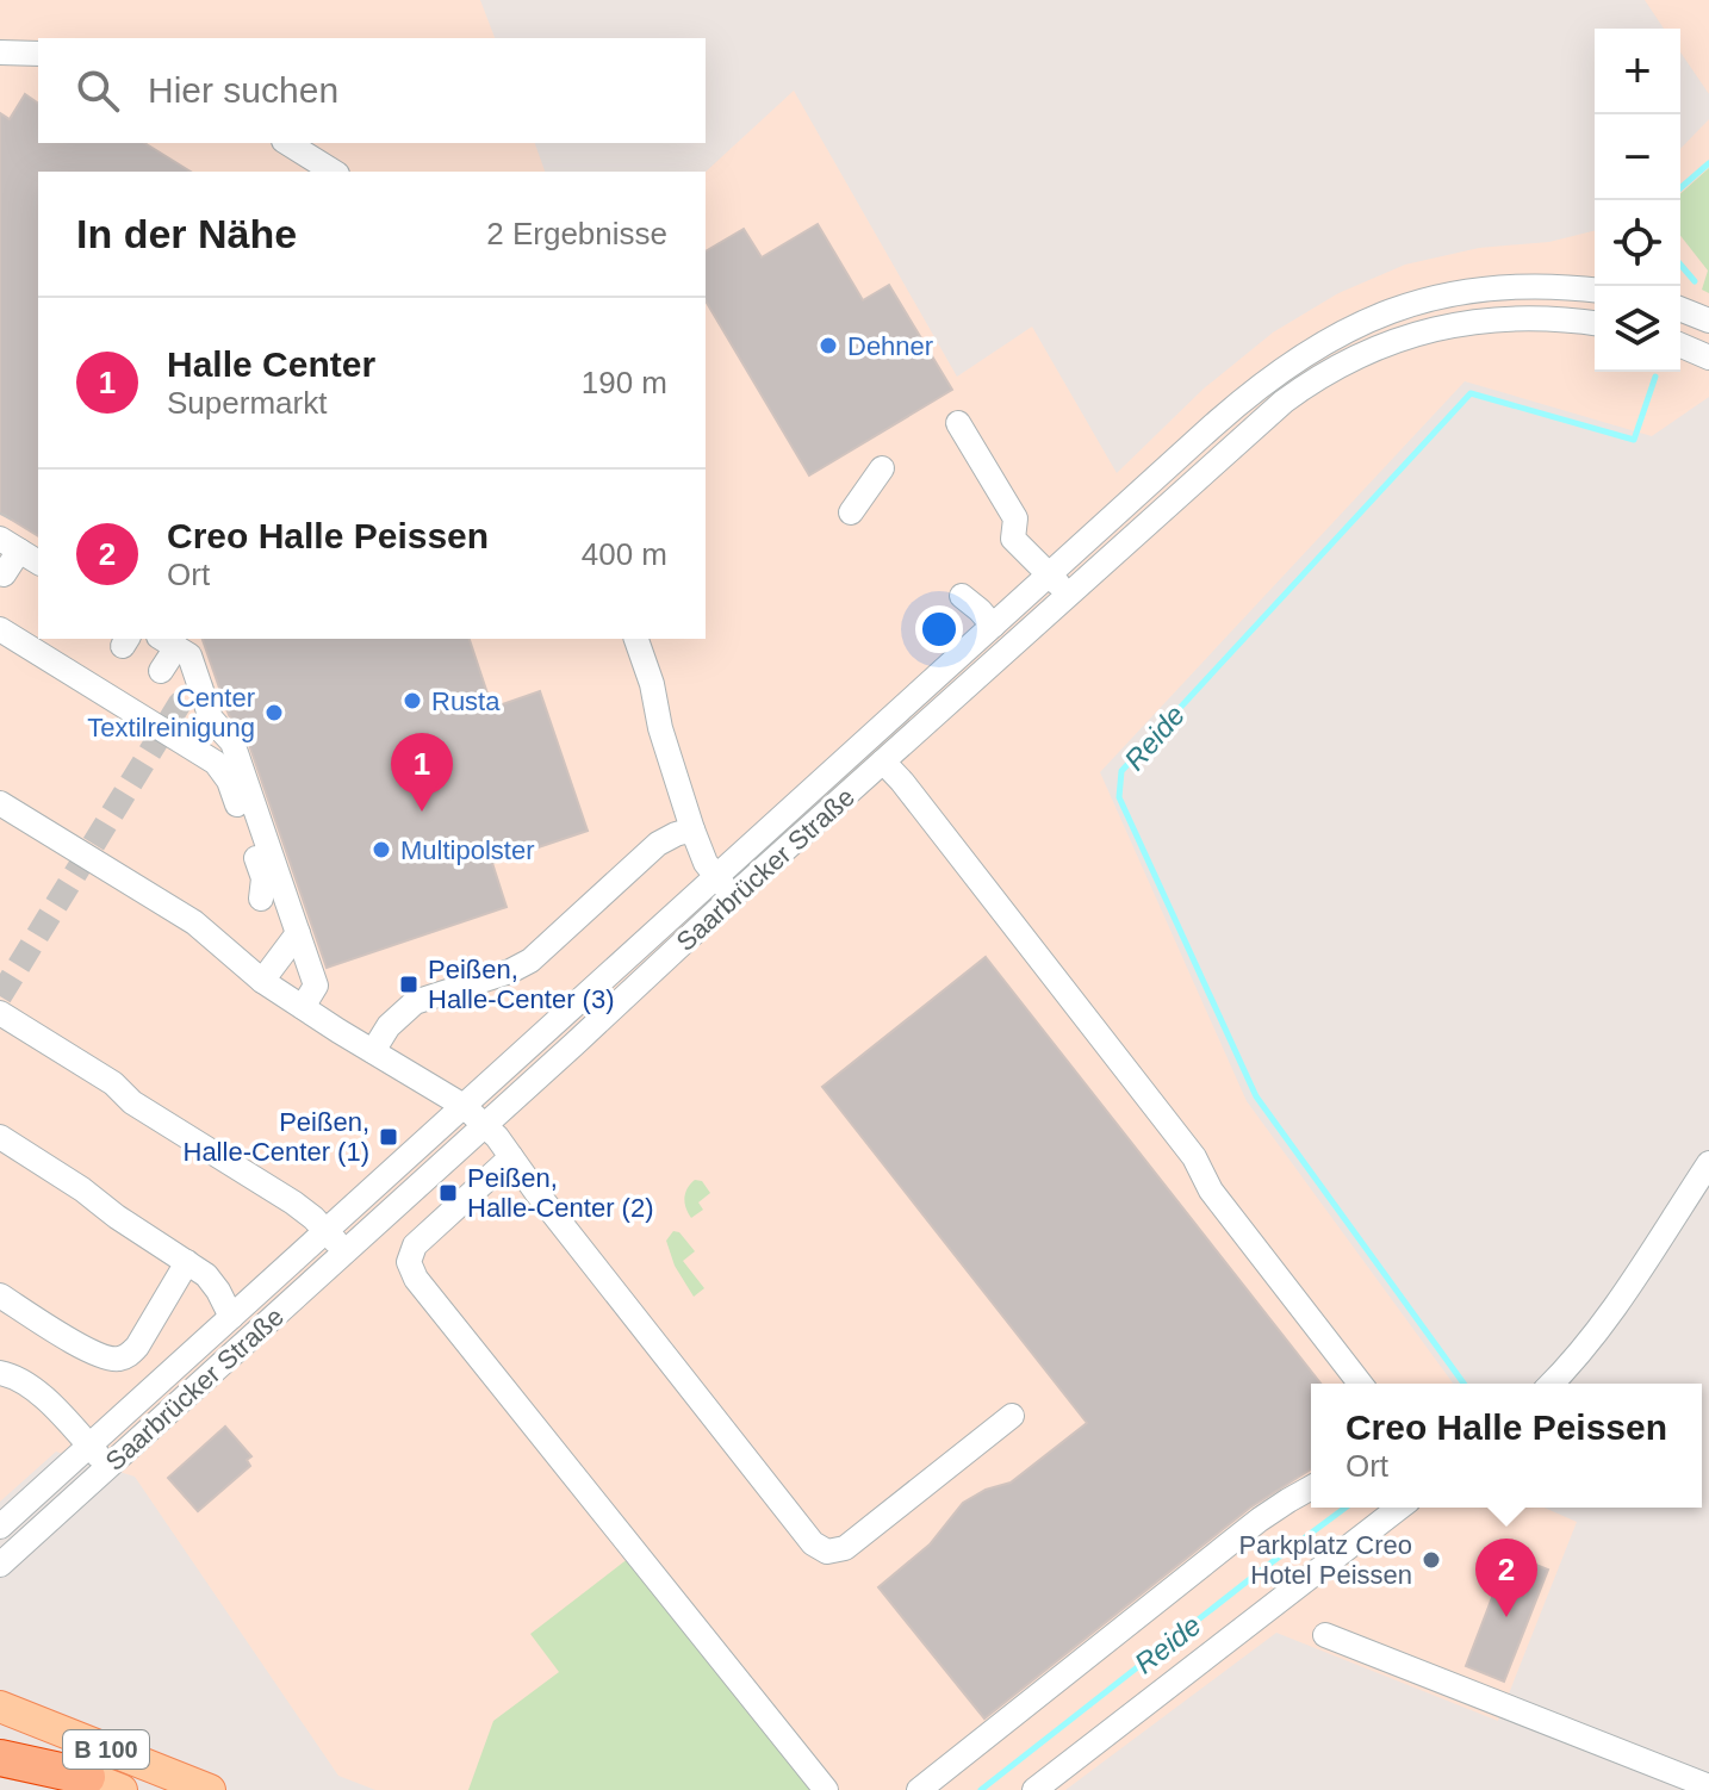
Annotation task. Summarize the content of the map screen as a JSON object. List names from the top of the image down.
{
  "streets": {
    "main road": ["B 100"],
    "street": ["Saarbrücker Straße"]
  },
  "water": ["Reide"],
  "places": {
    "other": [
      "Dehner",
      "Rusta",
      "Center Textilreinigung",
      "Multipolster",
      "Parkplatz Creo Hotel Peissen"
    ],
    "transit": ["Peißen, Halle-Center (3)", "Peißen, Halle-Center (1)", "Peißen, Halle-Center (2)"]
  },
  "page": {
    "map_buttons": ["+", "−"],
    "search": "Hier suchen",
    "heading": ["In der Nähe", "2 Ergebnisse"],
    "list": [
      {
        "mark": "1",
        "name": "Halle Center",
        "note": "Supermarkt",
        "value": "190 m"
      },
      {
        "mark": "2",
        "name": "Creo Halle Peissen",
        "note": "Ort",
        "value": "400 m"
      }
    ],
    "pins": ["1", "2"],
    "popup": ["Creo Halle Peissen", "Ort"]
  }
}
